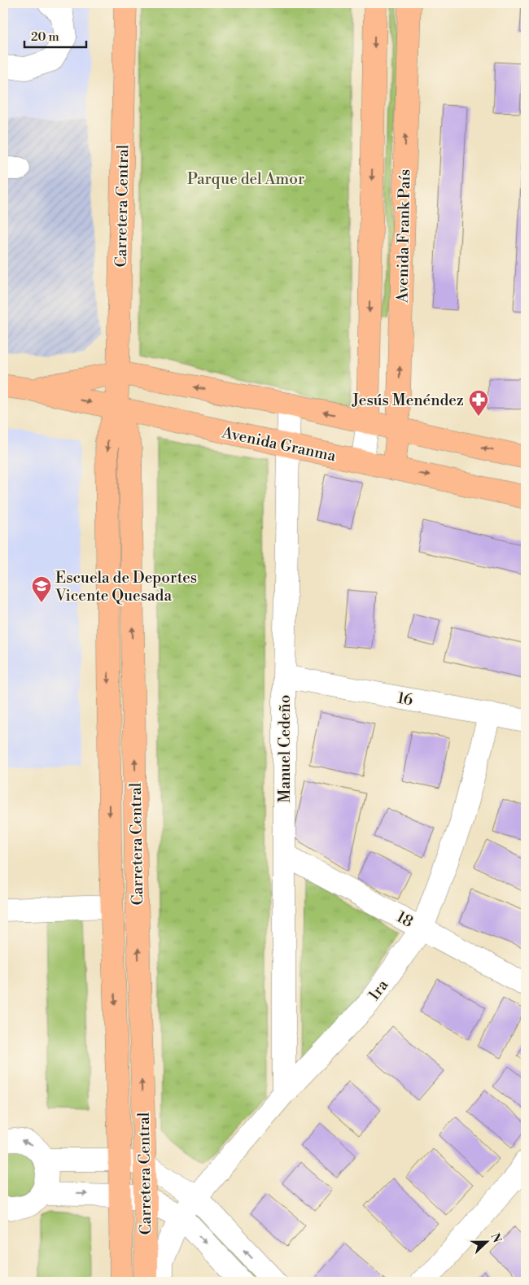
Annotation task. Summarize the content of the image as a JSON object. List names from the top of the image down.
{
  "streets": {
    "main road": ["Carretera Central", "Avenida Frank País", "Avenida Granma"],
    "street": [
      "16",
      "Manuel Cedeño",
      "18",
      "1ra"
    ]
  },
  "crossings": [
    ["Carretera Central", "Avenida Granma"],
    ["Avenida Frank País", "Avenida Granma"],
    ["Avenida Granma", "Manuel Cedeño"],
    ["16", "Manuel Cedeño"],
    ["16", "1ra"],
    ["Manuel Cedeño", "18"],
    ["Manuel Cedeño", "1ra"],
    ["18", "1ra"]
  ],
  "parks": ["Parque del Amor"],
  "places": {
    "pharmacy": ["Jesús Menéndez"],
    "school or university": ["Escuela de Deportes Vicente Quesada"]
  },
  "scale_bar": "20 m",
  "north": "right"
}
